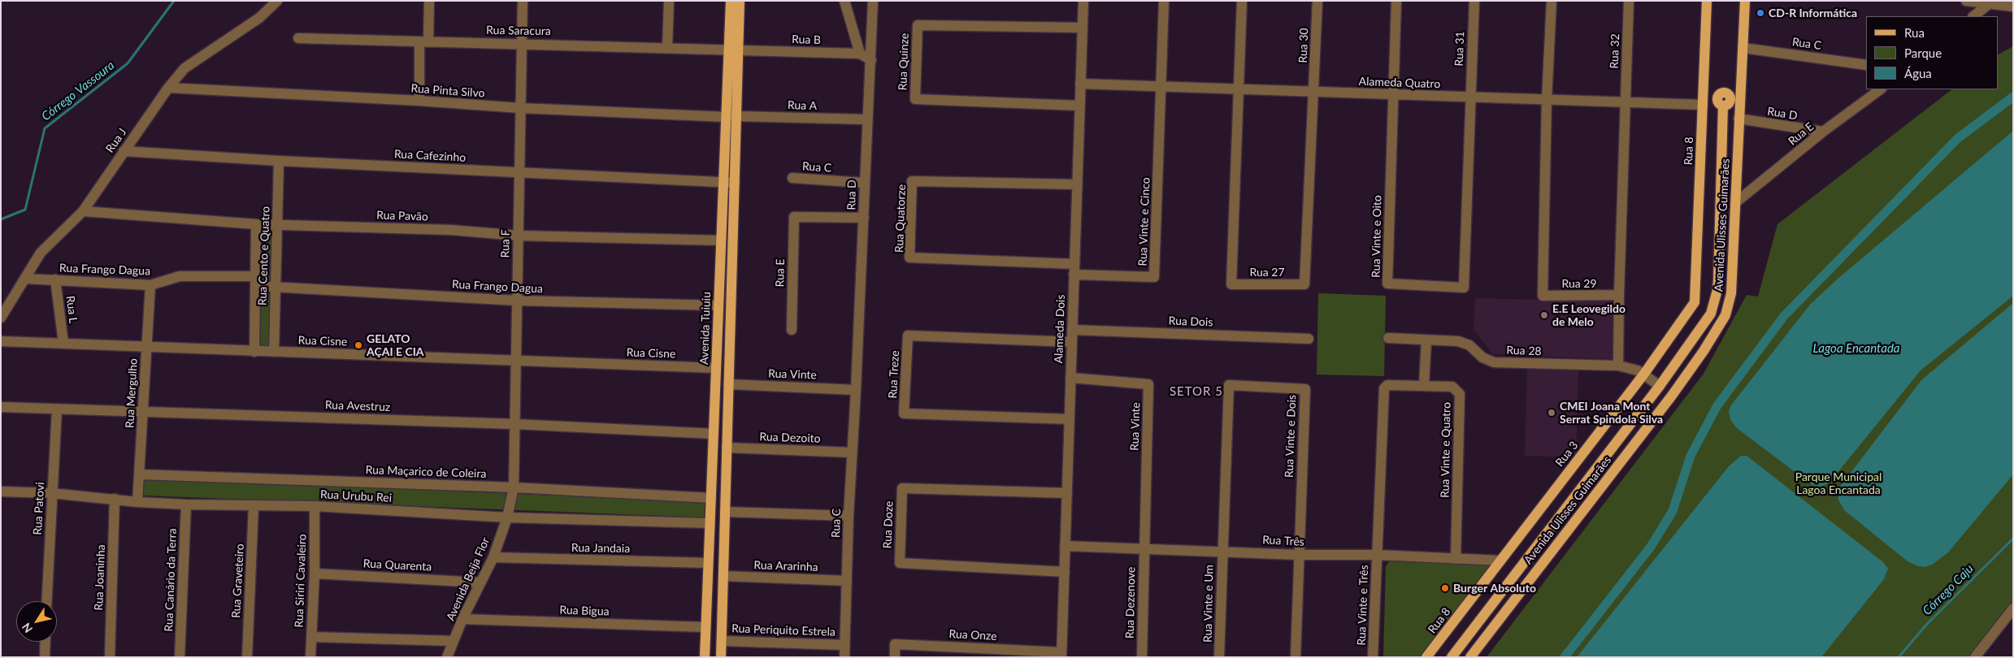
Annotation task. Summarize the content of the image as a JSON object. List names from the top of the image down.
{
  "streets": {
    "main road": [
      "Alameda Quatro",
      "Rua 8",
      "Avenida Ulisses Guimarães",
      "Avenida Tuiuiu",
      "Rua 3"
    ],
    "street": [
      "Rua Saracura",
      "Rua B",
      "Rua C",
      "Rua 30",
      "Rua 31",
      "Rua 32",
      "Rua Quinze",
      "Rua Pinta Silvo",
      "Rua A",
      "Rua D",
      "Rua E",
      "Rua J",
      "Rua Cafezinho",
      "Rua Pavão",
      "Rua Quatorze",
      "Rua Vinte e Cinco",
      "Rua Vinte e Oito",
      "Rua F",
      "Rua Cento e Quatro",
      "Rua Frango Dagua",
      "Rua 27",
      "Rua 29",
      "Rua L",
      "Rua Dois",
      "Alameda Dois",
      "Rua Cisne",
      "Rua 28",
      "Rua Vinte",
      "Rua Treze",
      "Rua Mergulho",
      "Rua Avestruz",
      "Rua Vinte e Dois",
      "Rua Dezoito",
      "Rua Vinte e Quatro",
      "Rua Maçarico de Coleira",
      "Rua Urubu Rei",
      "Rua Patovi",
      "Rua Doze",
      "Rua Três",
      "Rua Jandaia",
      "Rua Quarenta",
      "Rua Ararinha",
      "Rua Joaninha",
      "Avenida Beija Flor",
      "Rua Canário da Terra",
      "Rua Graveteiro",
      "Rua Siriri Cavaleiro",
      "Rua Dezenove",
      "Rua Vinte e Um",
      "Rua Vinte e Três",
      "Rua Bigua",
      "Rua Periquito Estrela",
      "Rua Onze"
    ]
  },
  "crossings": [
    ["Rua Saracura", "Rua B"],
    ["Rua Saracura", "Rua F"],
    ["Rua Saracura", "Avenida Tuiuiu"],
    ["Rua B", "Rua D"],
    ["Rua B", "Avenida Tuiuiu"],
    ["Rua C", "Rua D"],
    ["Rua C", "Avenida Ulisses Guimarães"],
    ["Rua C", "Rua Vinte"],
    ["Rua C", "Rua Dezoito"],
    ["Rua C", "Rua Ararinha"],
    ["Rua C", "Rua Periquito Estrela"],
    ["Rua 30", "Alameda Quatro"],
    ["Rua 30", "Rua 27"],
    ["Rua 31", "Alameda Quatro"],
    ["Rua 31", "Rua Vinte e Oito"],
    ["Rua 32", "Alameda Quatro"],
    ["Rua Quinze", "Alameda Dois"],
    ["Alameda Quatro", "Rua 8"],
    ["Alameda Quatro", "Rua Vinte e Cinco"],
    ["Alameda Quatro", "Avenida Ulisses Guimarães"],
    ["Alameda Quatro", "Rua Vinte e Oito"],
    ["Alameda Quatro", "Rua 27"],
    ["Alameda Quatro", "Rua 29"],
    ["Alameda Quatro", "Alameda Dois"],
    ["Rua Pinta Silvo", "Rua J"],
    ["Rua Pinta Silvo", "Rua F"],
    ["Rua Pinta Silvo", "Avenida Tuiuiu"],
    ["Rua A", "Rua D"],
    ["Rua A", "Avenida Tuiuiu"],
    ["Rua D", "Rua E"],
    ["Rua D", "Avenida Ulisses Guimarães"],
    ["Rua D", "Rua Vinte"],
    ["Rua E", "Avenida Ulisses Guimarães"],
    ["Rua J", "Rua Cafezinho"],
    ["Rua J", "Rua Pavão"],
    ["Rua J", "Rua Frango Dagua"],
    ["Rua 8", "Rua 3"],
    ["Rua 8", "Rua Três"],
    ["Rua Cafezinho", "Rua F"],
    ["Rua Cafezinho", "Rua Cento e Quatro"],
    ["Rua Cafezinho", "Avenida Tuiuiu"],
    ["Rua Pavão", "Rua F"],
    ["Rua Pavão", "Rua Cento e Quatro"],
    ["Rua Pavão", "Avenida Tuiuiu"],
    ["Rua Quatorze", "Alameda Dois"],
    ["Rua Vinte e Cinco", "Alameda Dois"],
    ["Avenida Ulisses Guimarães", "Rua 28"],
    ["Rua F", "Rua Frango Dagua"],
    ["Rua F", "Rua Cisne"],
    ["Rua F", "Rua Avestruz"],
    ["Rua F", "Rua Maçarico de Coleira"],
    ["Rua F", "Avenida Beija Flor"],
    ["Rua Cento e Quatro", "Rua Frango Dagua"],
    ["Rua Cento e Quatro", "Rua Cisne"],
    ["Rua Frango Dagua", "Rua L"],
    ["Rua Frango Dagua", "Avenida Tuiuiu"],
    ["Rua Frango Dagua", "Rua Mergulho"],
    ["Rua L", "Rua Cisne"],
    ["Rua Dois", "Alameda Dois"],
    ["Avenida Tuiuiu", "Rua Cisne"],
    ["Avenida Tuiuiu", "Rua Vinte"],
    ["Avenida Tuiuiu", "Rua Avestruz"],
    ["Avenida Tuiuiu", "Rua Dezoito"],
    ["Avenida Tuiuiu", "Rua Maçarico de Coleira"],
    ["Avenida Tuiuiu", "Rua Urubu Rei"],
    ["Avenida Tuiuiu", "Rua Jandaia"],
    ["Avenida Tuiuiu", "Rua Ararinha"],
    ["Avenida Tuiuiu", "Rua Bigua"],
    ["Avenida Tuiuiu", "Rua Periquito Estrela"],
    ["Alameda Dois", "Rua Vinte"],
    ["Alameda Dois", "Rua Treze"],
    ["Alameda Dois", "Rua Doze"],
    ["Alameda Dois", "Rua Três"],
    ["Alameda Dois", "Rua Onze"],
    ["Rua Cisne", "Rua Mergulho"],
    ["Rua 28", "Rua 3"],
    ["Rua Vinte", "Rua Três"],
    ["Rua Vinte", "Rua Dezenove"],
    ["Rua Mergulho", "Rua Avestruz"],
    ["Rua Mergulho", "Rua Maçarico de Coleira"],
    ["Rua Mergulho", "Rua Urubu Rei"],
    ["Rua Avestruz", "Rua Patovi"],
    ["Rua Vinte e Dois", "Rua Três"],
    ["Rua Vinte e Dois", "Rua Vinte e Um"],
    ["Rua Vinte e Quatro", "Rua Três"],
    ["Rua Vinte e Quatro", "Rua Vinte e Três"],
    ["Rua 3", "Rua Três"],
    ["Rua Maçarico de Coleira", "Avenida Beija Flor"],
    ["Rua Urubu Rei", "Rua Patovi"],
    ["Rua Urubu Rei", "Rua Joaninha"],
    ["Rua Urubu Rei", "Avenida Beija Flor"],
    ["Rua Urubu Rei", "Rua Canário da Terra"],
    ["Rua Urubu Rei", "Rua Graveteiro"],
    ["Rua Urubu Rei", "Rua Siriri Cavaleiro"],
    ["Rua Três", "Rua Dezenove"],
    ["Rua Três", "Rua Vinte e Um"],
    ["Rua Três", "Rua Vinte e Três"],
    ["Rua Jandaia", "Avenida Beija Flor"],
    ["Rua Quarenta", "Avenida Beija Flor"],
    ["Rua Quarenta", "Rua Siriri Cavaleiro"],
    ["Avenida Beija Flor", "Rua Bigua"]
  ],
  "districts": ["SETOR 5"],
  "water": ["Córrego Vassoura", "Lagoa Encantada", "Córrego Caju"],
  "parks": ["Parque Municipal Lagoa Encantada"],
  "places": [
    "CD-R Informática",
    "E.E Leovegildo de Melo",
    "GELATO AÇAI E CIA",
    "CMEI Joana Mont Serrat Spindola Silva",
    "Burger Absoluto"
  ],
  "legend": ["Rua", "Parque", "Água"],
  "north": "bottom left"
}
